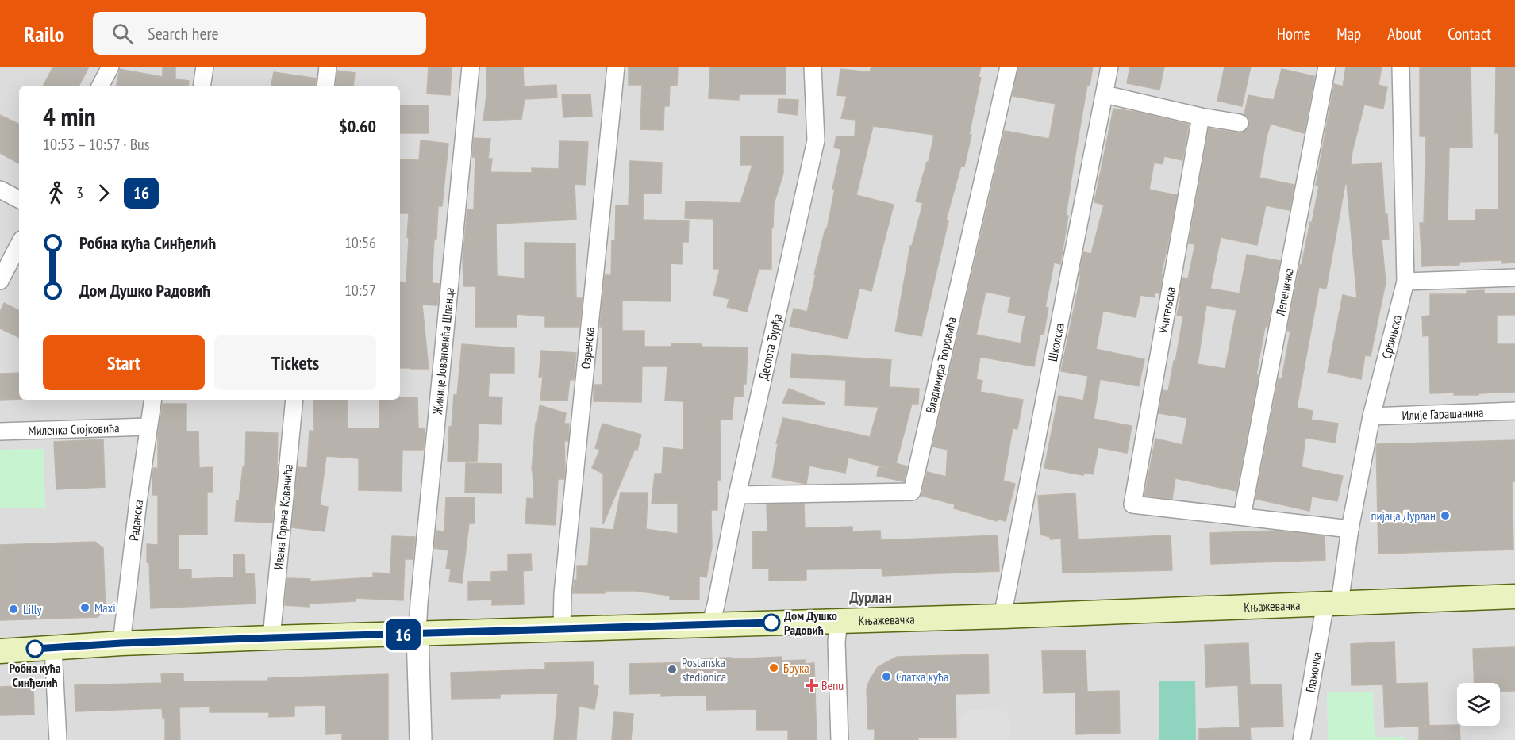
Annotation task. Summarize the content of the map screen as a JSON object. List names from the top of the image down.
{
  "streets": {
    "main road": ["Књажевачка"],
    "street": [
      "Лепеничка",
      "Учитељска",
      "Србињска",
      "Школска",
      "Деспота Ђурђа",
      "Озренска",
      "Жикице Јовановића Шпанца",
      "Владимира Ћоровића",
      "Илије Гарашанина",
      "Миленка Стојковића",
      "Ивана Горана Ковачића",
      "Раданска",
      "Гламочка"
    ]
  },
  "crossings": [
    ["Лепеничка", "Учитељска"],
    ["Србињска", "Илије Гарашанина"],
    ["Србињска", "Књажевачка"],
    ["Србињска", "Гламочка"],
    ["Школска", "Књажевачка"],
    ["Деспота Ђурђа", "Владимира Ћоровића"],
    ["Деспота Ђурђа", "Књажевачка"],
    ["Озренска", "Књажевачка"],
    ["Жикице Јовановића Шпанца", "Књажевачка"],
    ["Миленка Стојковића", "Раданска"],
    ["Ивана Горана Ковачића", "Књажевачка"],
    ["Раданска", "Књажевачка"],
    ["Књажевачка", "Гламочка"]
  ],
  "districts": ["Дурлан"],
  "places": {
    "other": [
      "пијаца Дурлан",
      "Maxi",
      "Lilly",
      "Дом Душко Радовић",
      "Робна кућа Синђелић",
      "Брука",
      "Postanska stedionica",
      "Слатка кућа"
    ],
    "health": ["Benu"]
  },
  "lines": ["bus line 16"],
  "page": {
    "header": "Railo",
    "search": "Search here",
    "nav": [
      "Home",
      "Map",
      "About",
      "Contact"
    ],
    "on_map": "16",
    "heading": ["4 min", "10:53 – 10:57 · Bus", "$0.60"],
    "legs": ["3", "16"],
    "list": [
      {
        "name": "Робна кућа Синђелић",
        "value": "10:56"
      },
      {
        "name": "Дом Душко Радовић",
        "value": "10:57"
      }
    ],
    "buttons": ["Start", "Tickets"]
  }
}
